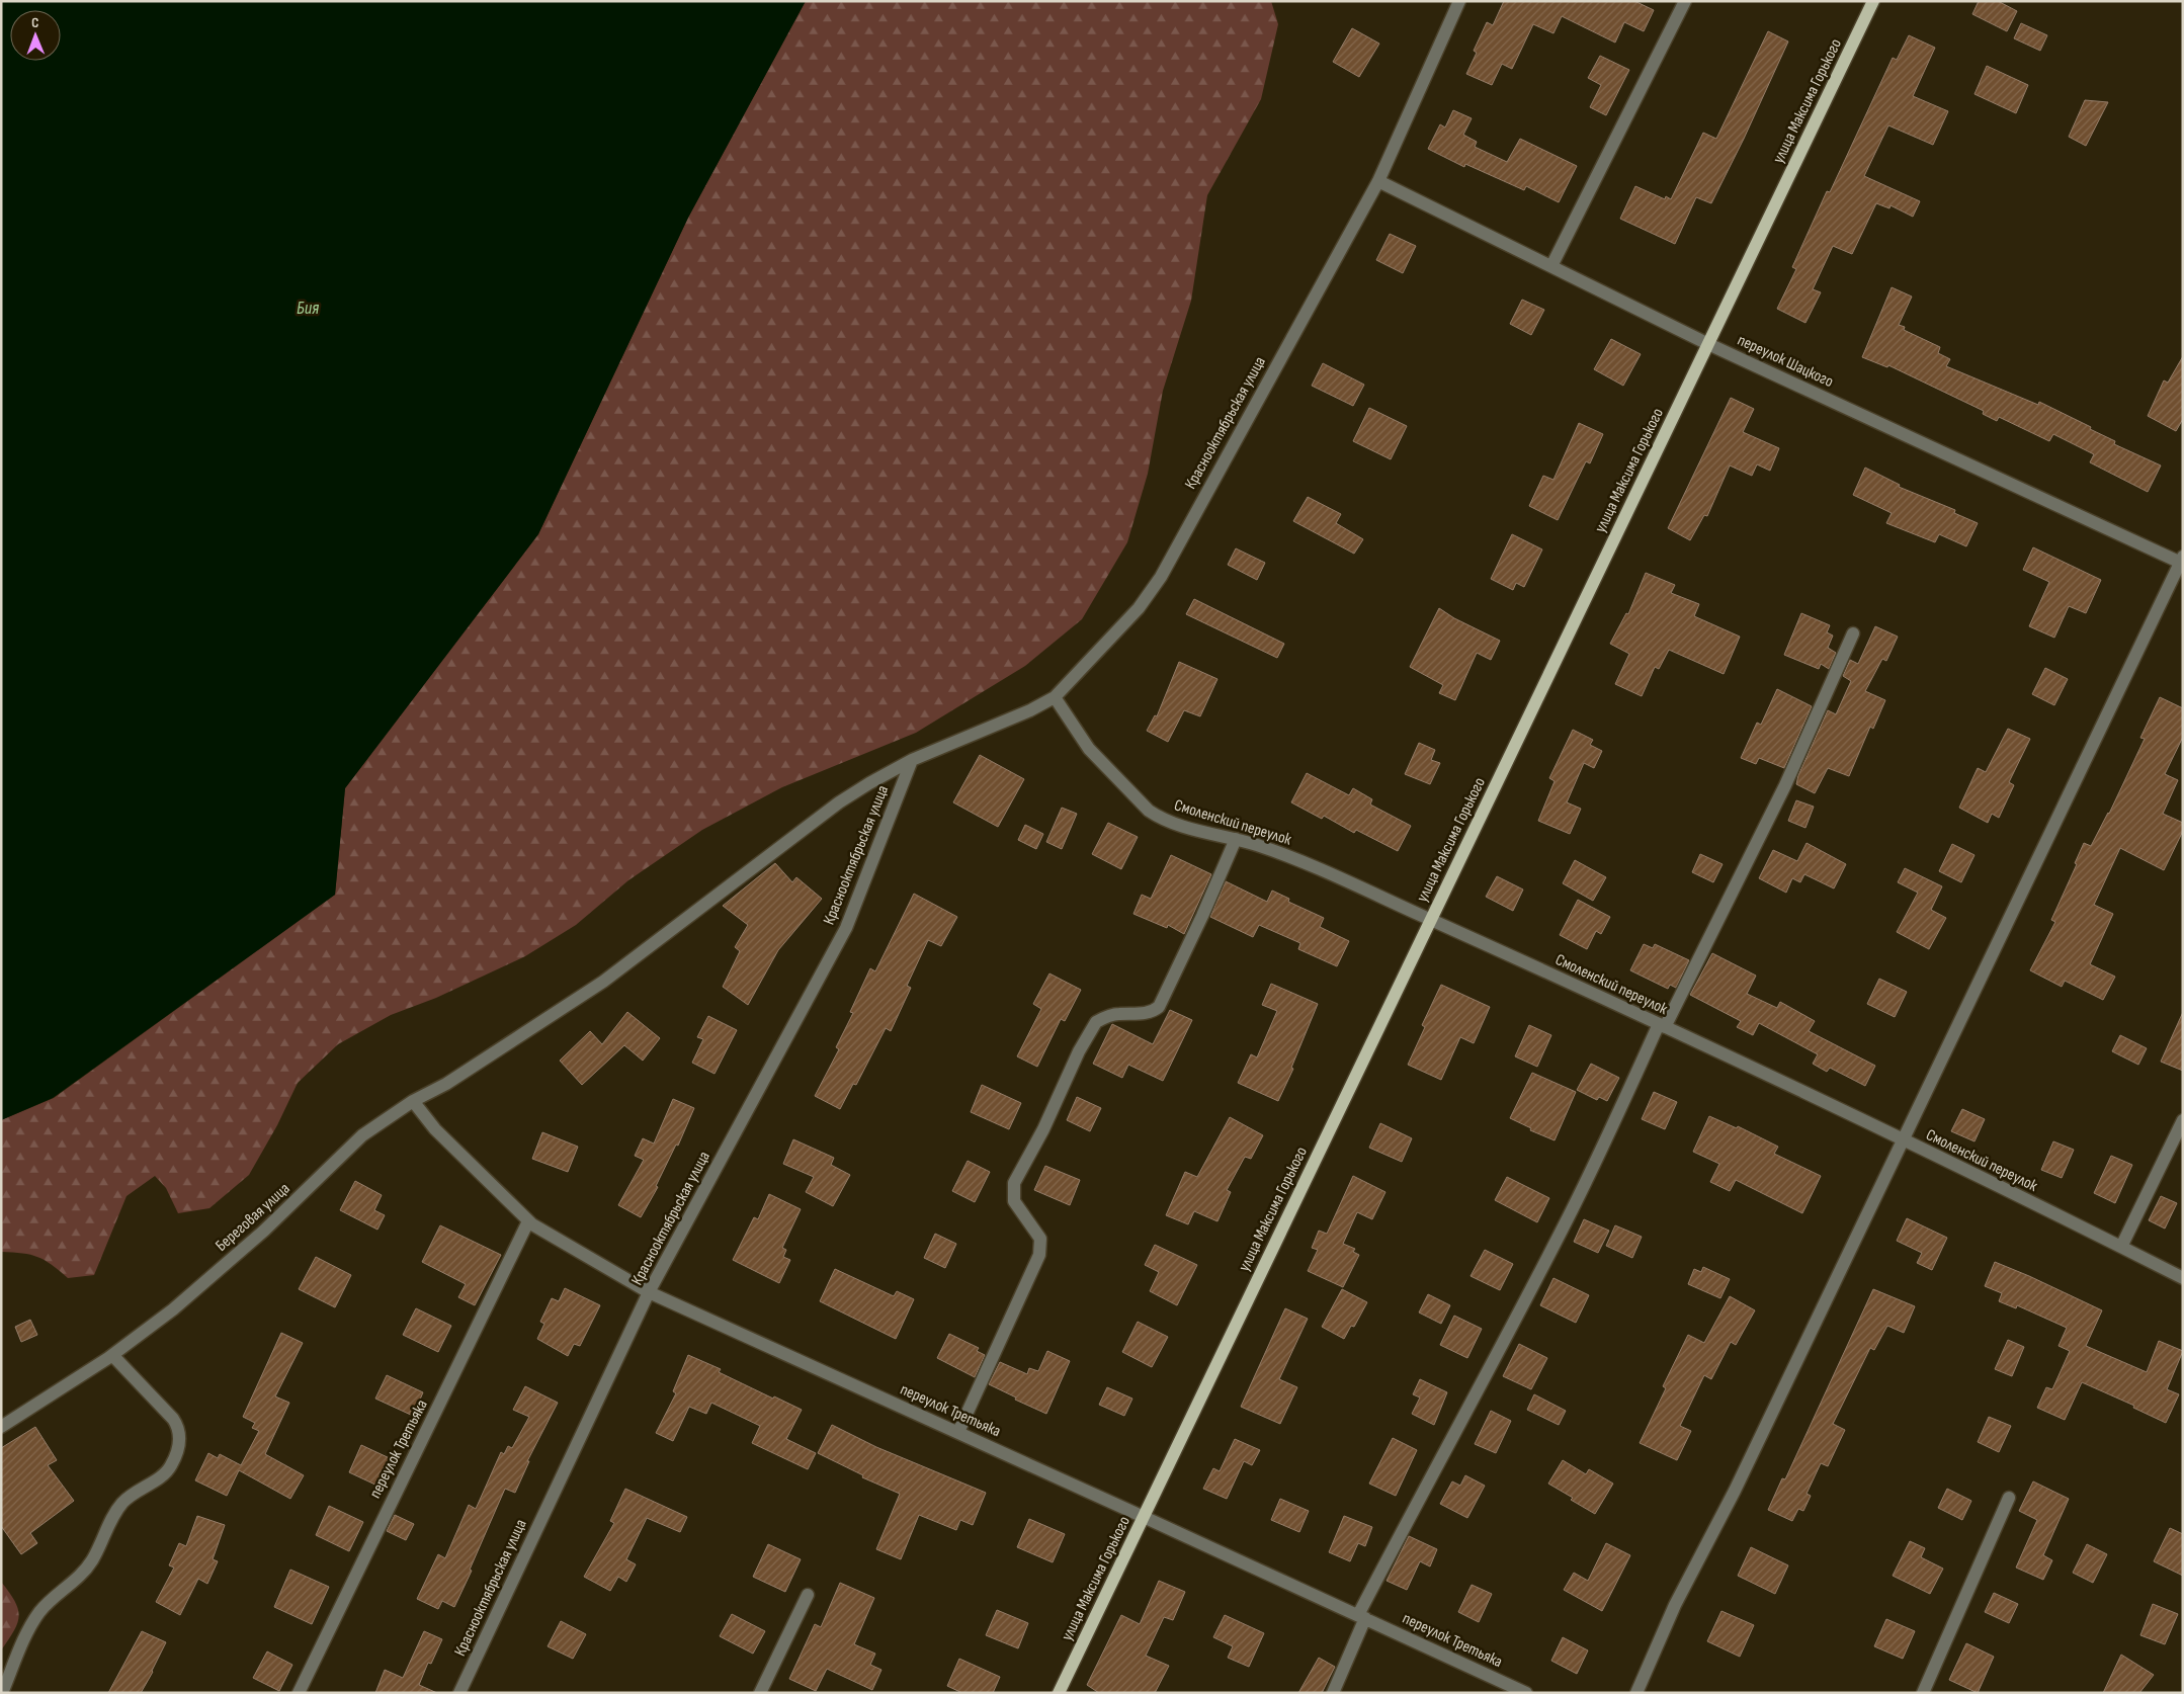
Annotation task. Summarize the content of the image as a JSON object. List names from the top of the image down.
{
  "streets": {
    "main road": ["улица Максима Горького"],
    "street": [
      "переулок Шацкого",
      "Краснооктябрьская улица",
      "Смоленский переулок",
      "Береговая улица",
      "переулок Третьяка"
    ]
  },
  "crossings": [
    ["улица Максима Горького", "переулок Шацкого"],
    ["улица Максима Горького", "Смоленский переулок"],
    ["улица Максима Горького", "переулок Третьяка"],
    ["переулок Шацкого", "Краснооктябрьская улица"],
    ["Краснооктябрьская улица", "Смоленский переулок"],
    ["Краснооктябрьская улица", "Береговая улица"],
    ["Краснооктябрьская улица", "переулок Третьяка"],
    ["Береговая улица", "переулок Третьяка"]
  ],
  "water": ["Бия"],
  "north": "top"
}
